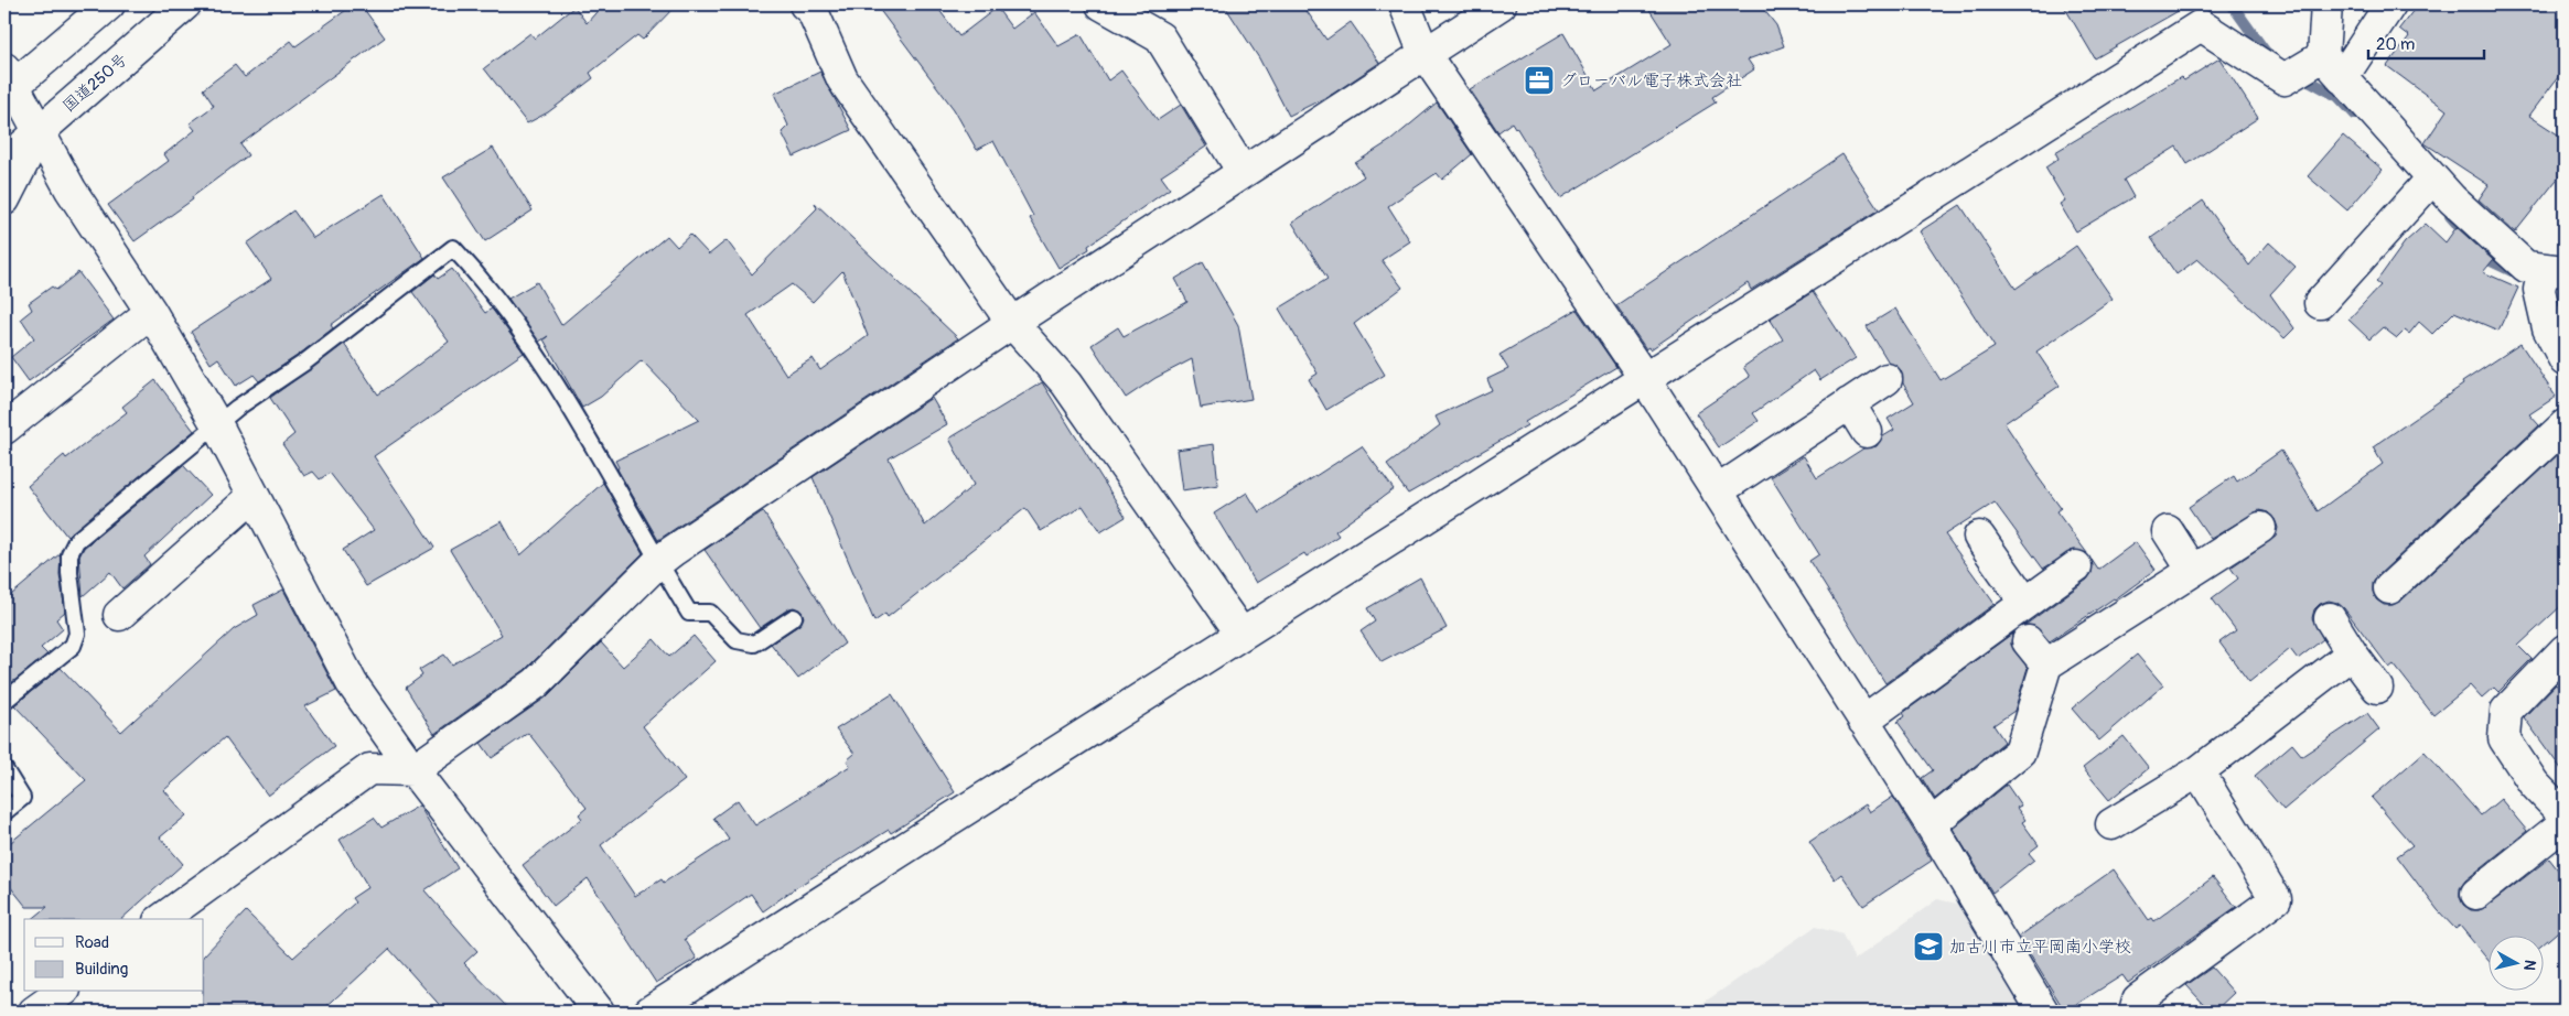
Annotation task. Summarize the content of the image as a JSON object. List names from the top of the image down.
{
  "streets": {
    "main road": ["国道250号"]
  },
  "places": {
    "office": ["グローバル電子株式会社"],
    "school or university": ["加古川市立平岡南小学校"]
  },
  "legend": ["Road", "Building"],
  "scale_bar": "20 m",
  "north": "right"
}
